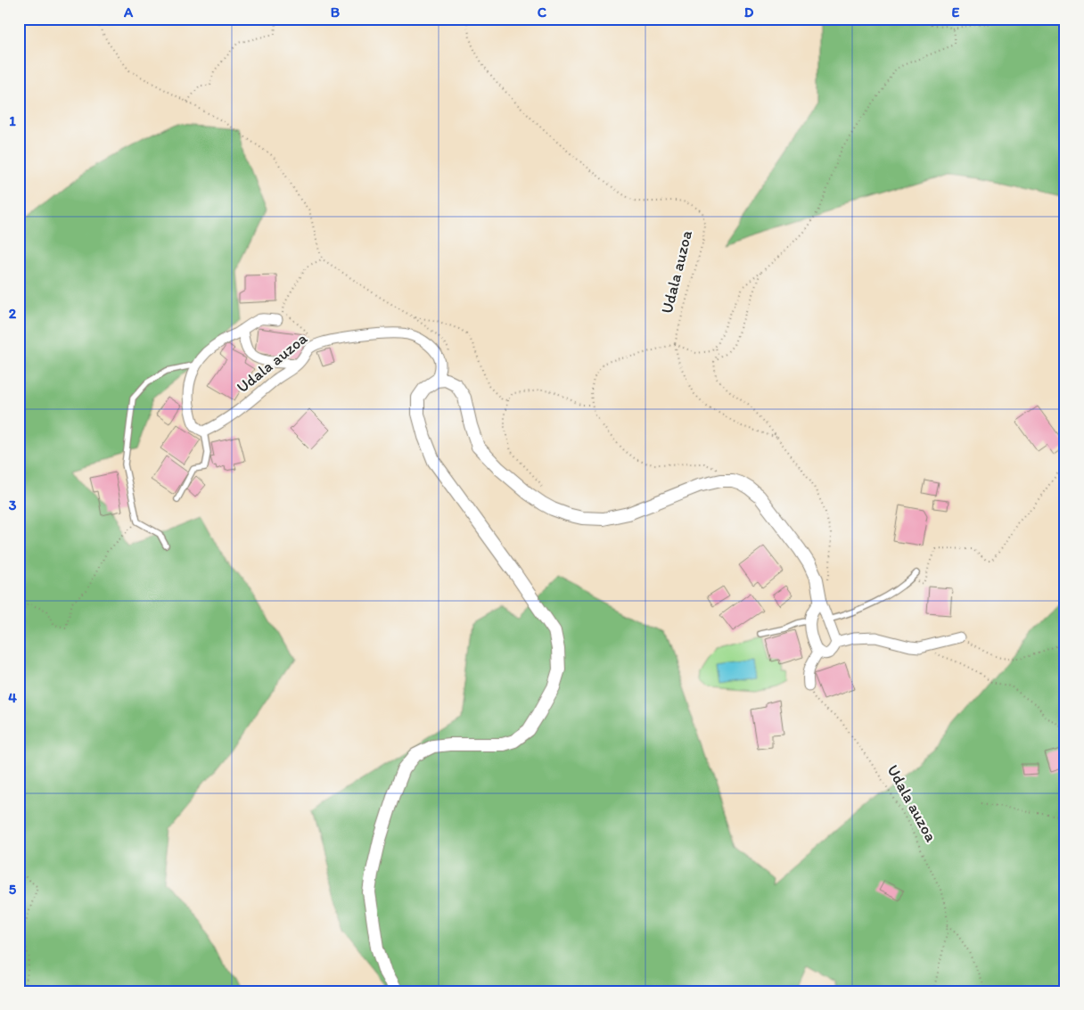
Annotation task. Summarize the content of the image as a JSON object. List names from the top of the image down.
{
  "streets": {
    "street": ["Udala auzoa"]
  },
  "grid": {
    "columns": [
      "A",
      "B",
      "C",
      "D",
      "E"
    ],
    "rows": [
      "1",
      "2",
      "3",
      "4",
      "5"
    ]
  }
}
